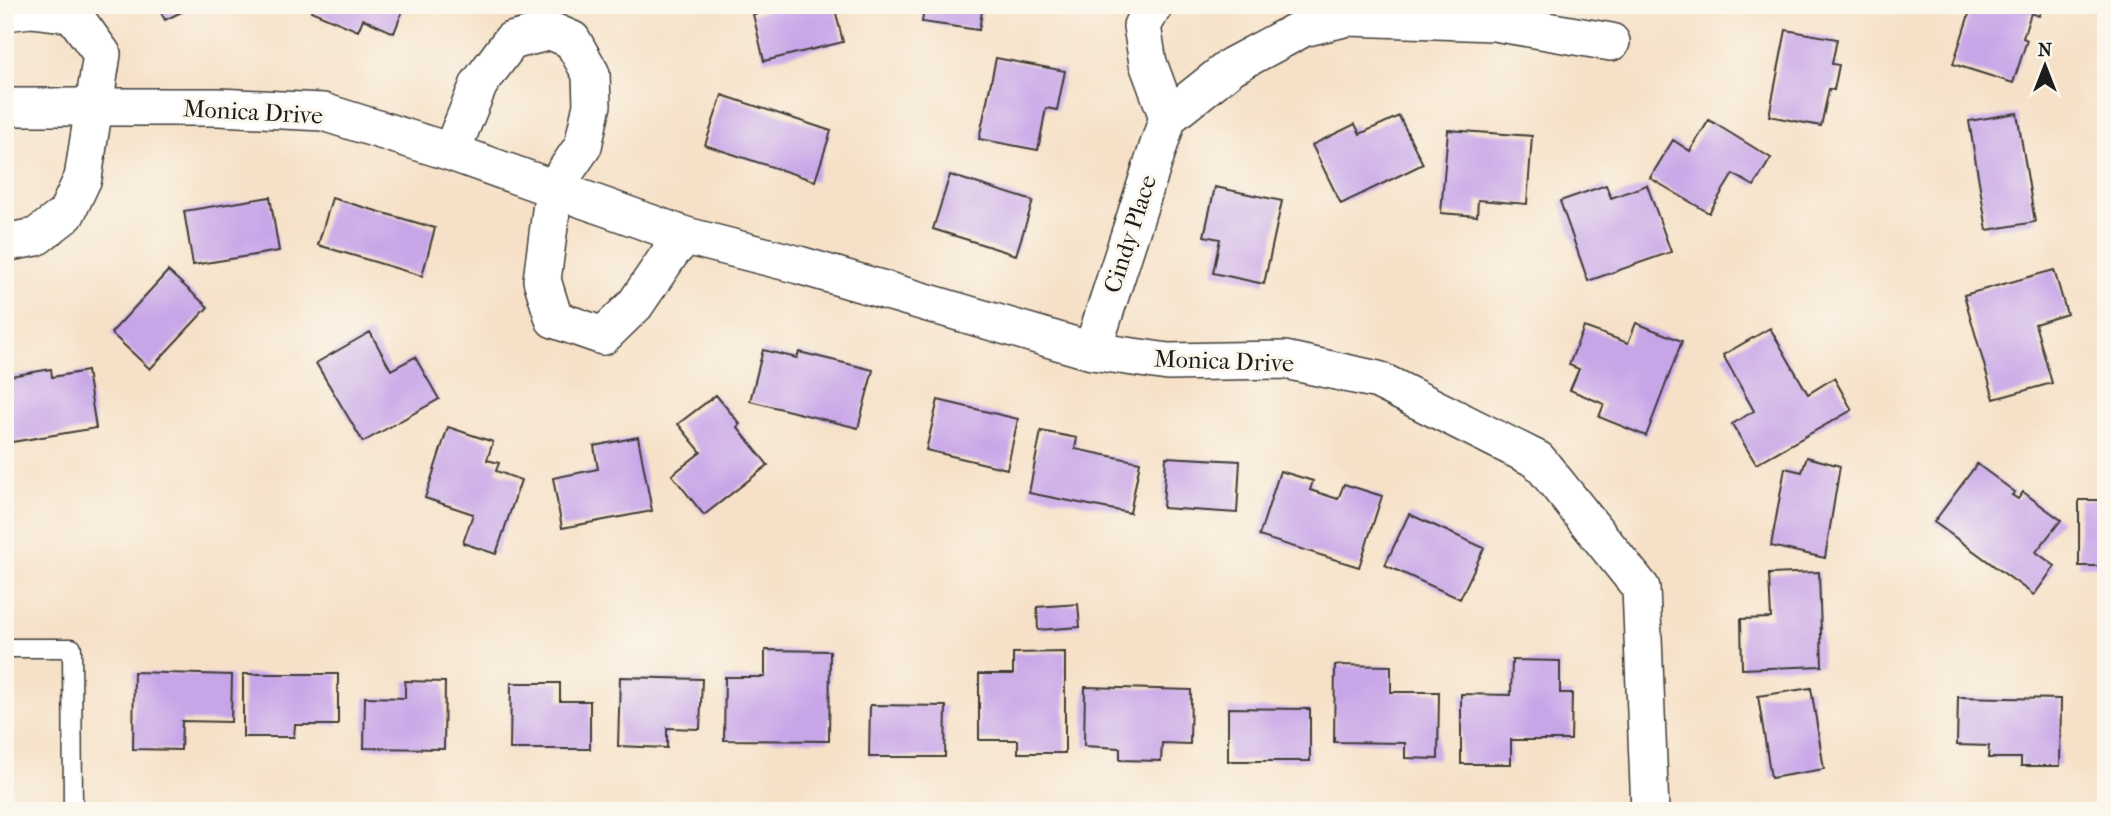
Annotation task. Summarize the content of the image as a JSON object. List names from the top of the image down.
{
  "streets": {
    "street": ["Monica Drive", "Cindy Place"]
  },
  "crossings": [
    ["Monica Drive", "Cindy Place"]
  ],
  "north": "top"
}
